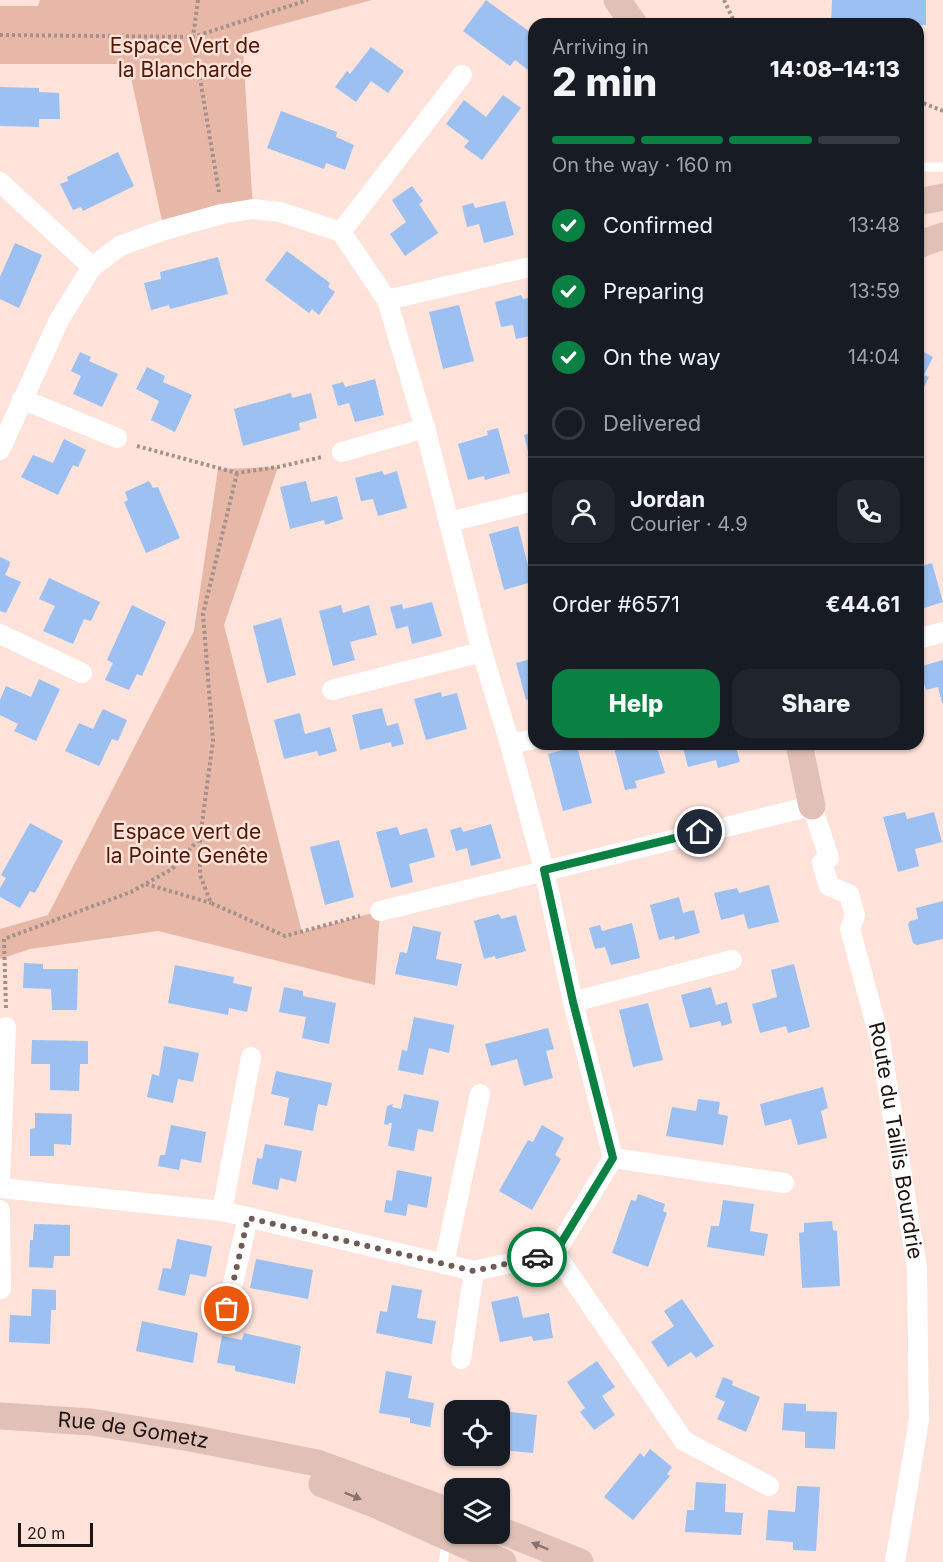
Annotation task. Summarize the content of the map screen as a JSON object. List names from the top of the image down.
{
  "streets": {
    "main road": ["Route du Taillis Bourdrie", "Rue de Gometz"]
  },
  "parks": ["Espace Vert de la Blancharde", "Espace vert de la Pointe Genête"],
  "scale_bar": "20 m",
  "page": {
    "heading": ["2 min", "Arriving in", "14:08–14:13"],
    "panel": [
      "Jordan",
      "Courier · 4.9",
      "Order #6571",
      "€44.61"
    ],
    "bar": "On the way · 160 m",
    "list": [
      ["Confirmed", "13:48"],
      ["Preparing", "13:59"],
      ["On the way", "14:04"],
      "Delivered"
    ],
    "buttons": ["Help", "Share"],
    "scale": "20 m"
  }
}
